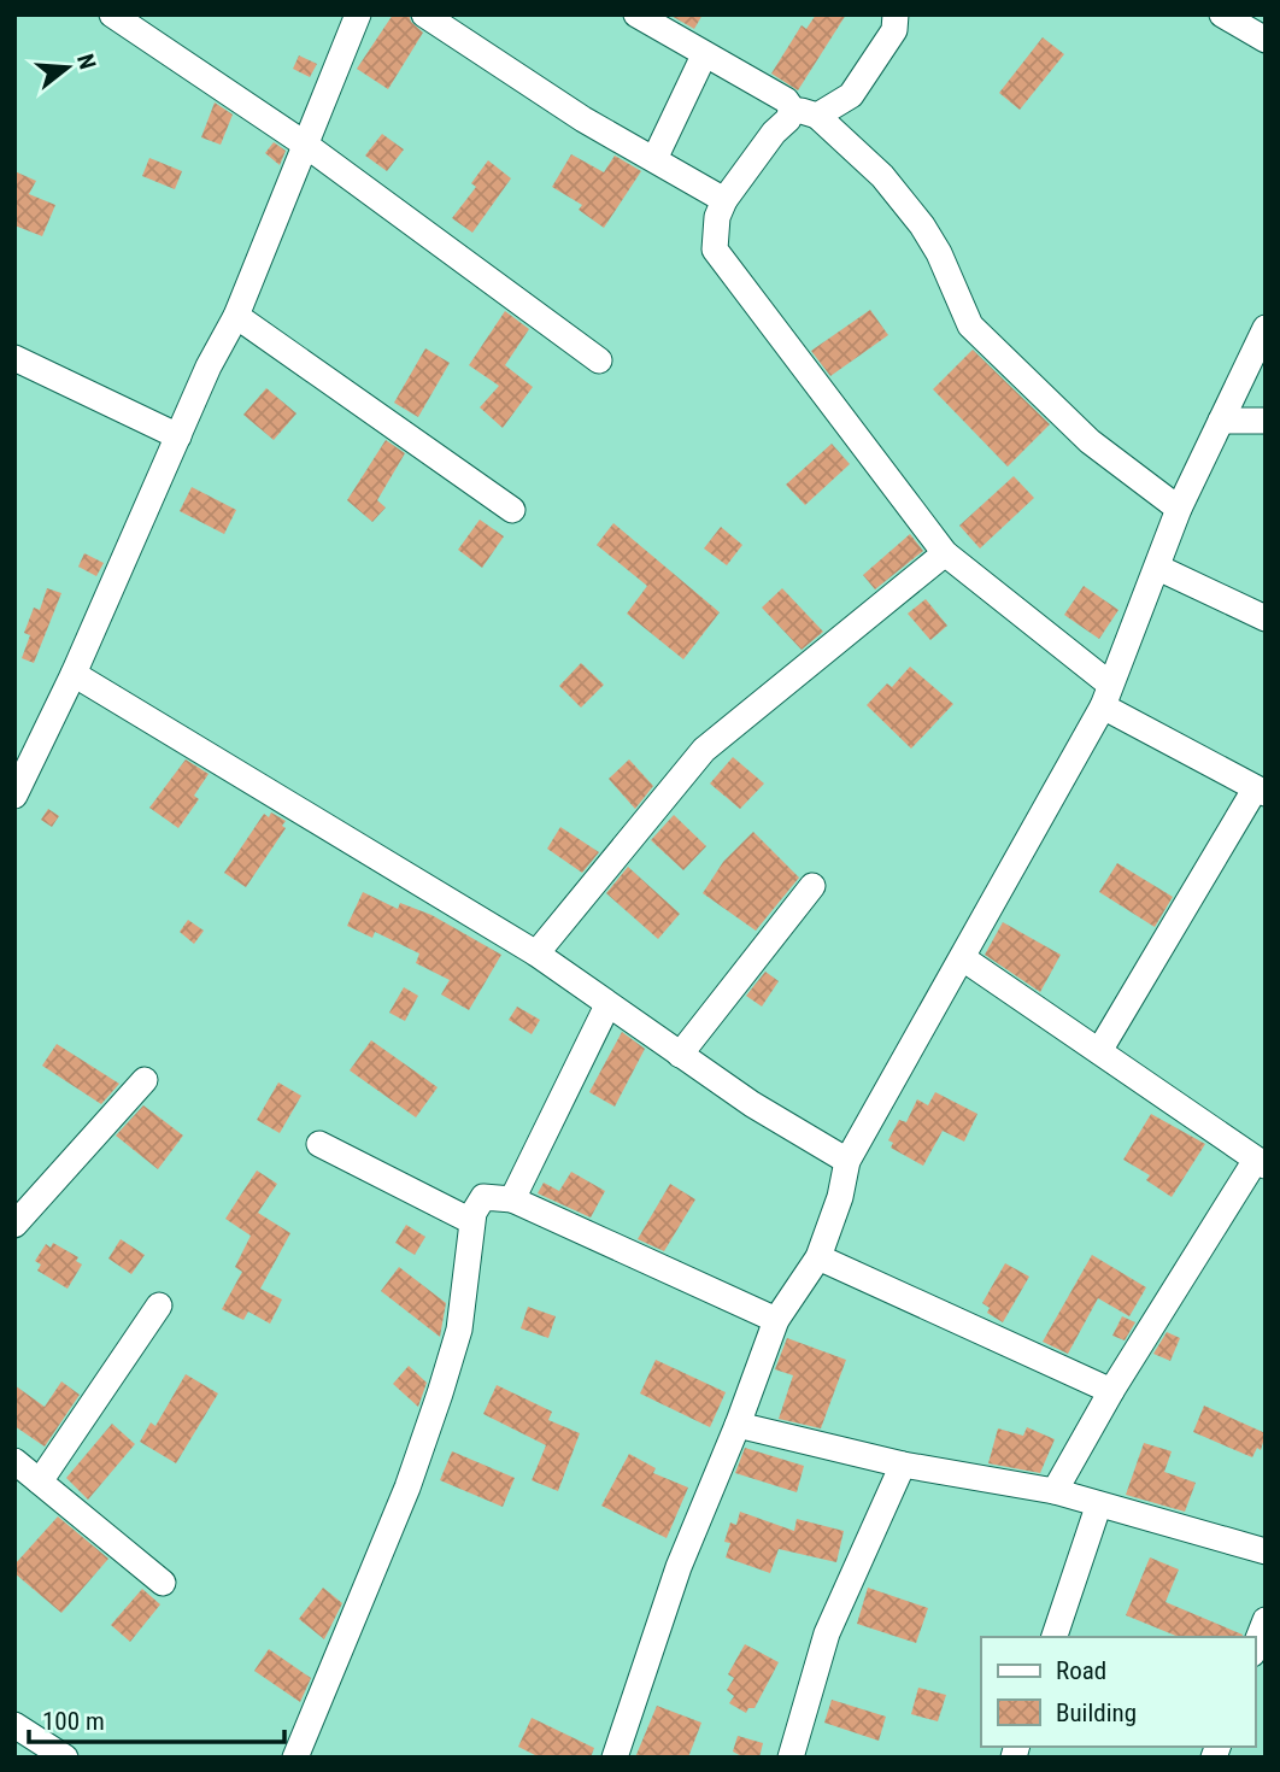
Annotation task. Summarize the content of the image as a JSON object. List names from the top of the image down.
{
  "legend": ["Road", "Building"],
  "scale_bar": "100 m",
  "north": "right"
}
